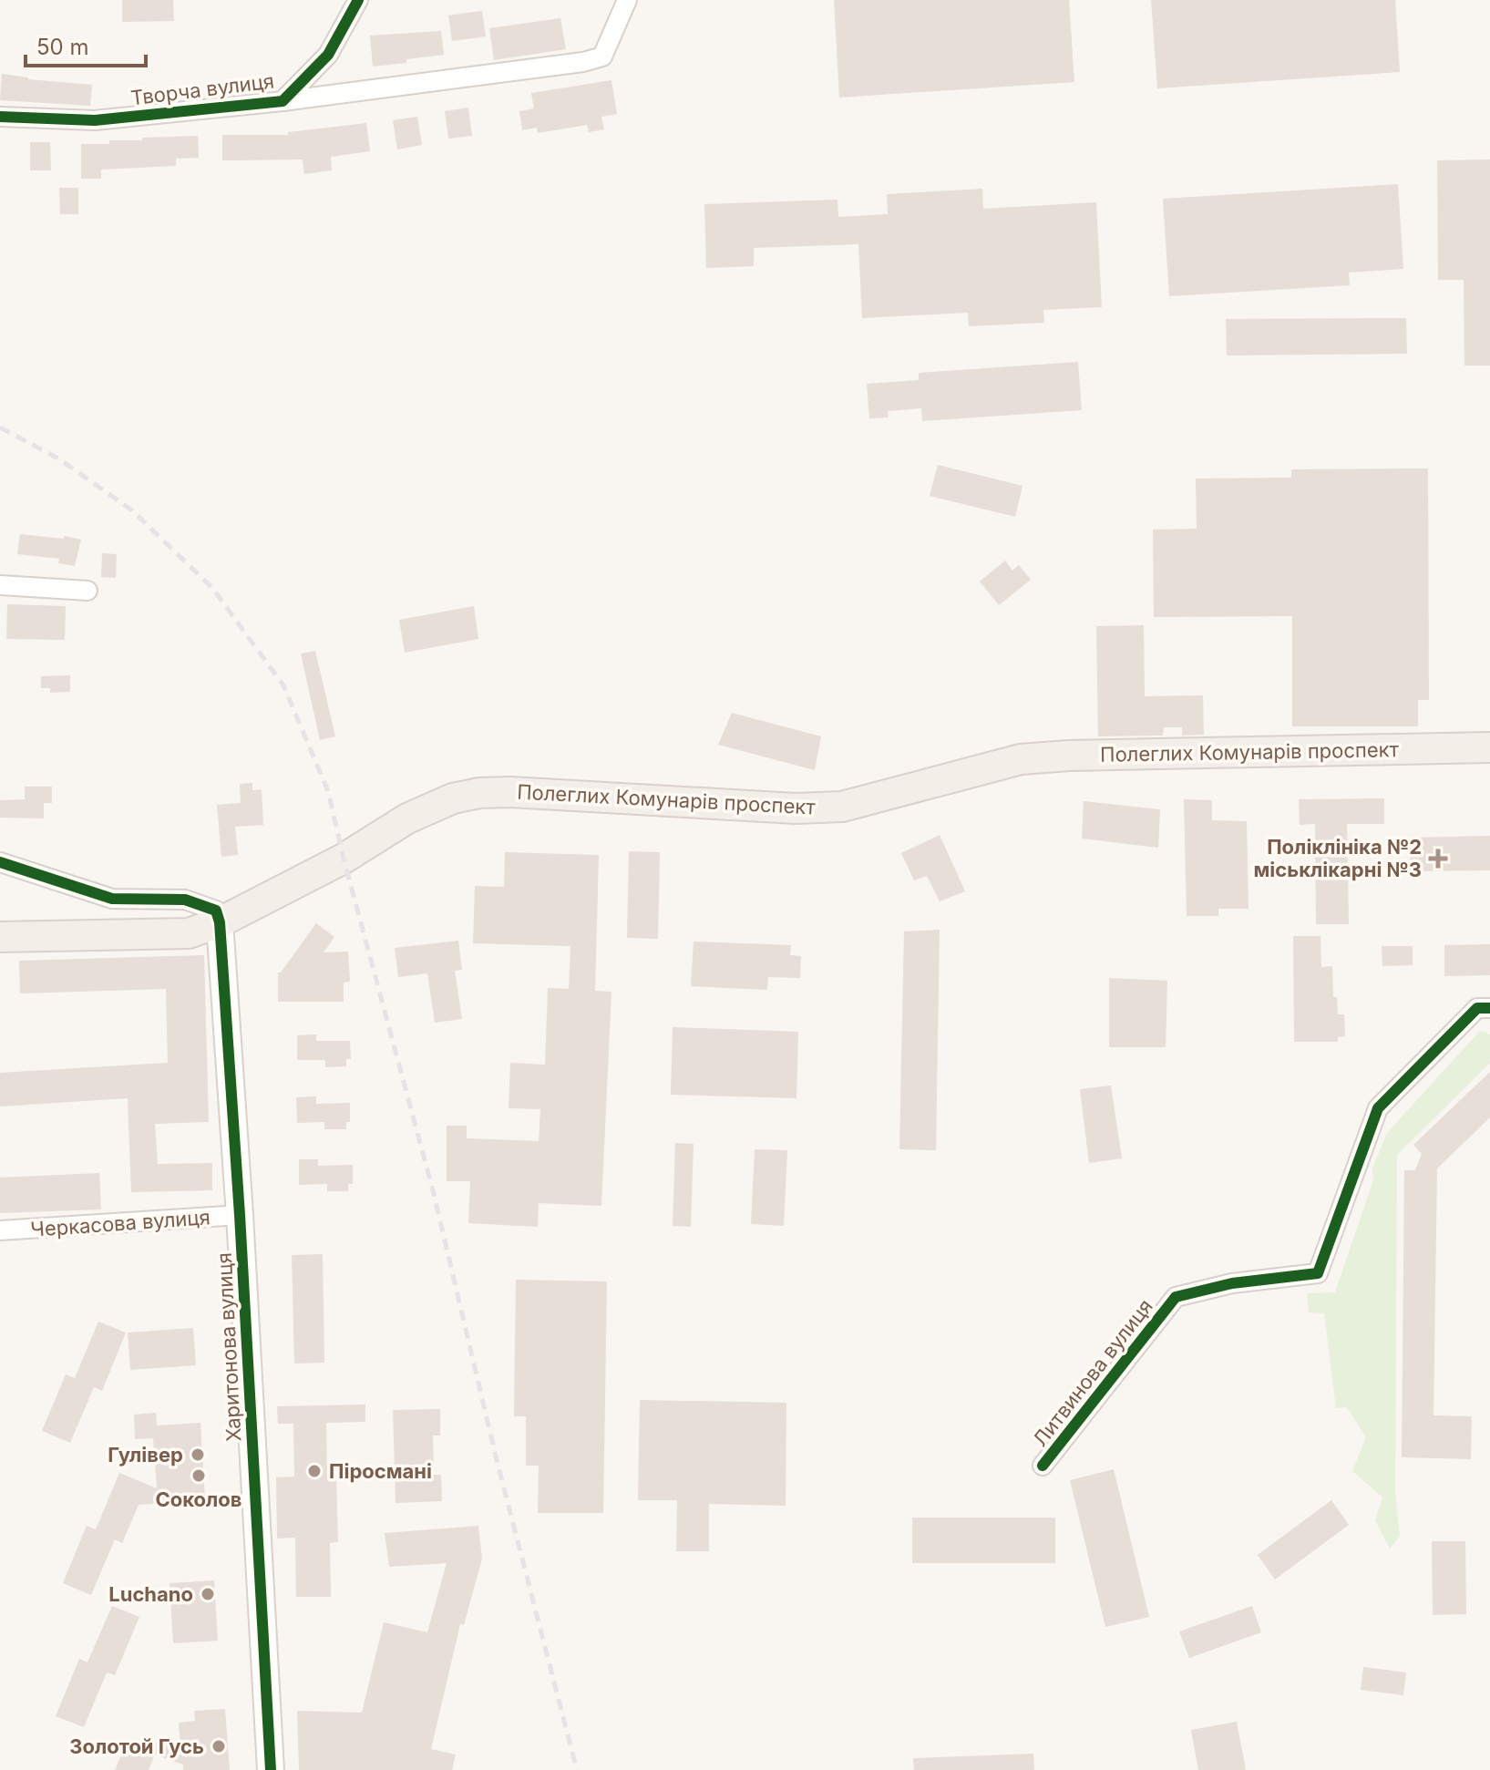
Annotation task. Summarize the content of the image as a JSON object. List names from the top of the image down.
{
  "streets": {
    "main road": ["Полеглих Комунарів проспект"],
    "street": [
      "Творча вулиця",
      "Черкасова вулиця",
      "Харитонова вулиця",
      "Литвинова вулиця"
    ]
  },
  "crossings": [
    ["Полеглих Комунарів проспект", "Харитонова вулиця"],
    ["Черкасова вулиця", "Харитонова вулиця"]
  ],
  "places": {
    "health": ["Поліклініка №2 міськлікарні №3"],
    "other": [
      "Гулівер",
      "Піросмані",
      "Соколов",
      "Luchano",
      "Золотой Гусь"
    ]
  },
  "scale_bar": "50 m"
}
